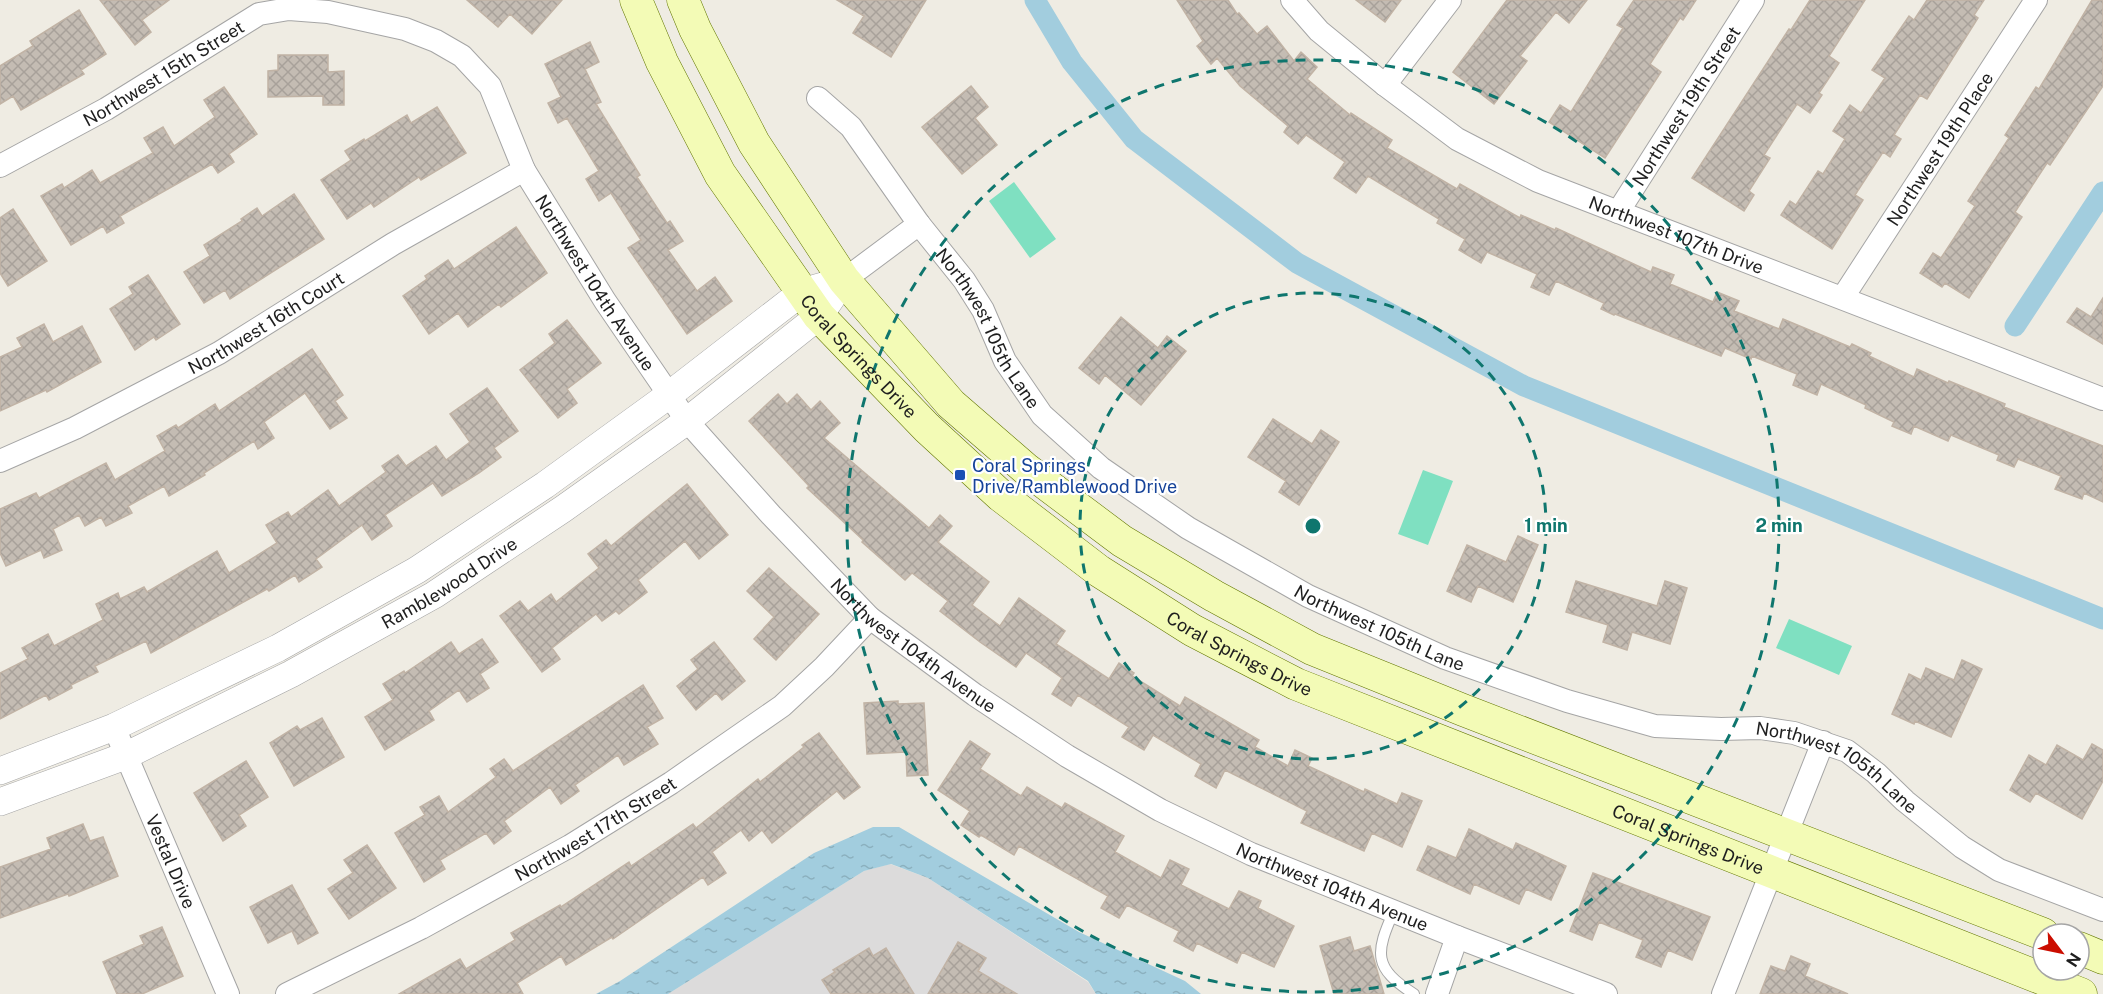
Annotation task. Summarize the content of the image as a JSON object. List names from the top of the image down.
{
  "streets": {
    "main road": ["Coral Springs Drive"],
    "street": [
      "Northwest 15th Street",
      "Northwest 19th Street",
      "Northwest 19th Place",
      "Northwest 107th Drive",
      "Northwest 104th Avenue",
      "Northwest 16th Court",
      "Northwest 105th Lane",
      "Ramblewood Drive",
      "Northwest 17th Street",
      "Vestal Drive"
    ]
  },
  "crossings": [
    ["Northwest 15th Street", "Northwest 104th Avenue"],
    ["Northwest 19th Street", "Northwest 107th Drive"],
    ["Northwest 19th Place", "Northwest 107th Drive"],
    ["Northwest 104th Avenue", "Northwest 16th Court"],
    ["Northwest 104th Avenue", "Ramblewood Drive"],
    ["Northwest 104th Avenue", "Northwest 17th Street"],
    ["Northwest 105th Lane", "Ramblewood Drive"],
    ["Coral Springs Drive", "Ramblewood Drive"],
    ["Ramblewood Drive", "Vestal Drive"]
  ],
  "places": {
    "transit": ["Coral Springs Drive/Ramblewood Drive"]
  },
  "north": "bottom right",
  "rings": ["1 min", "2 min"]
}
